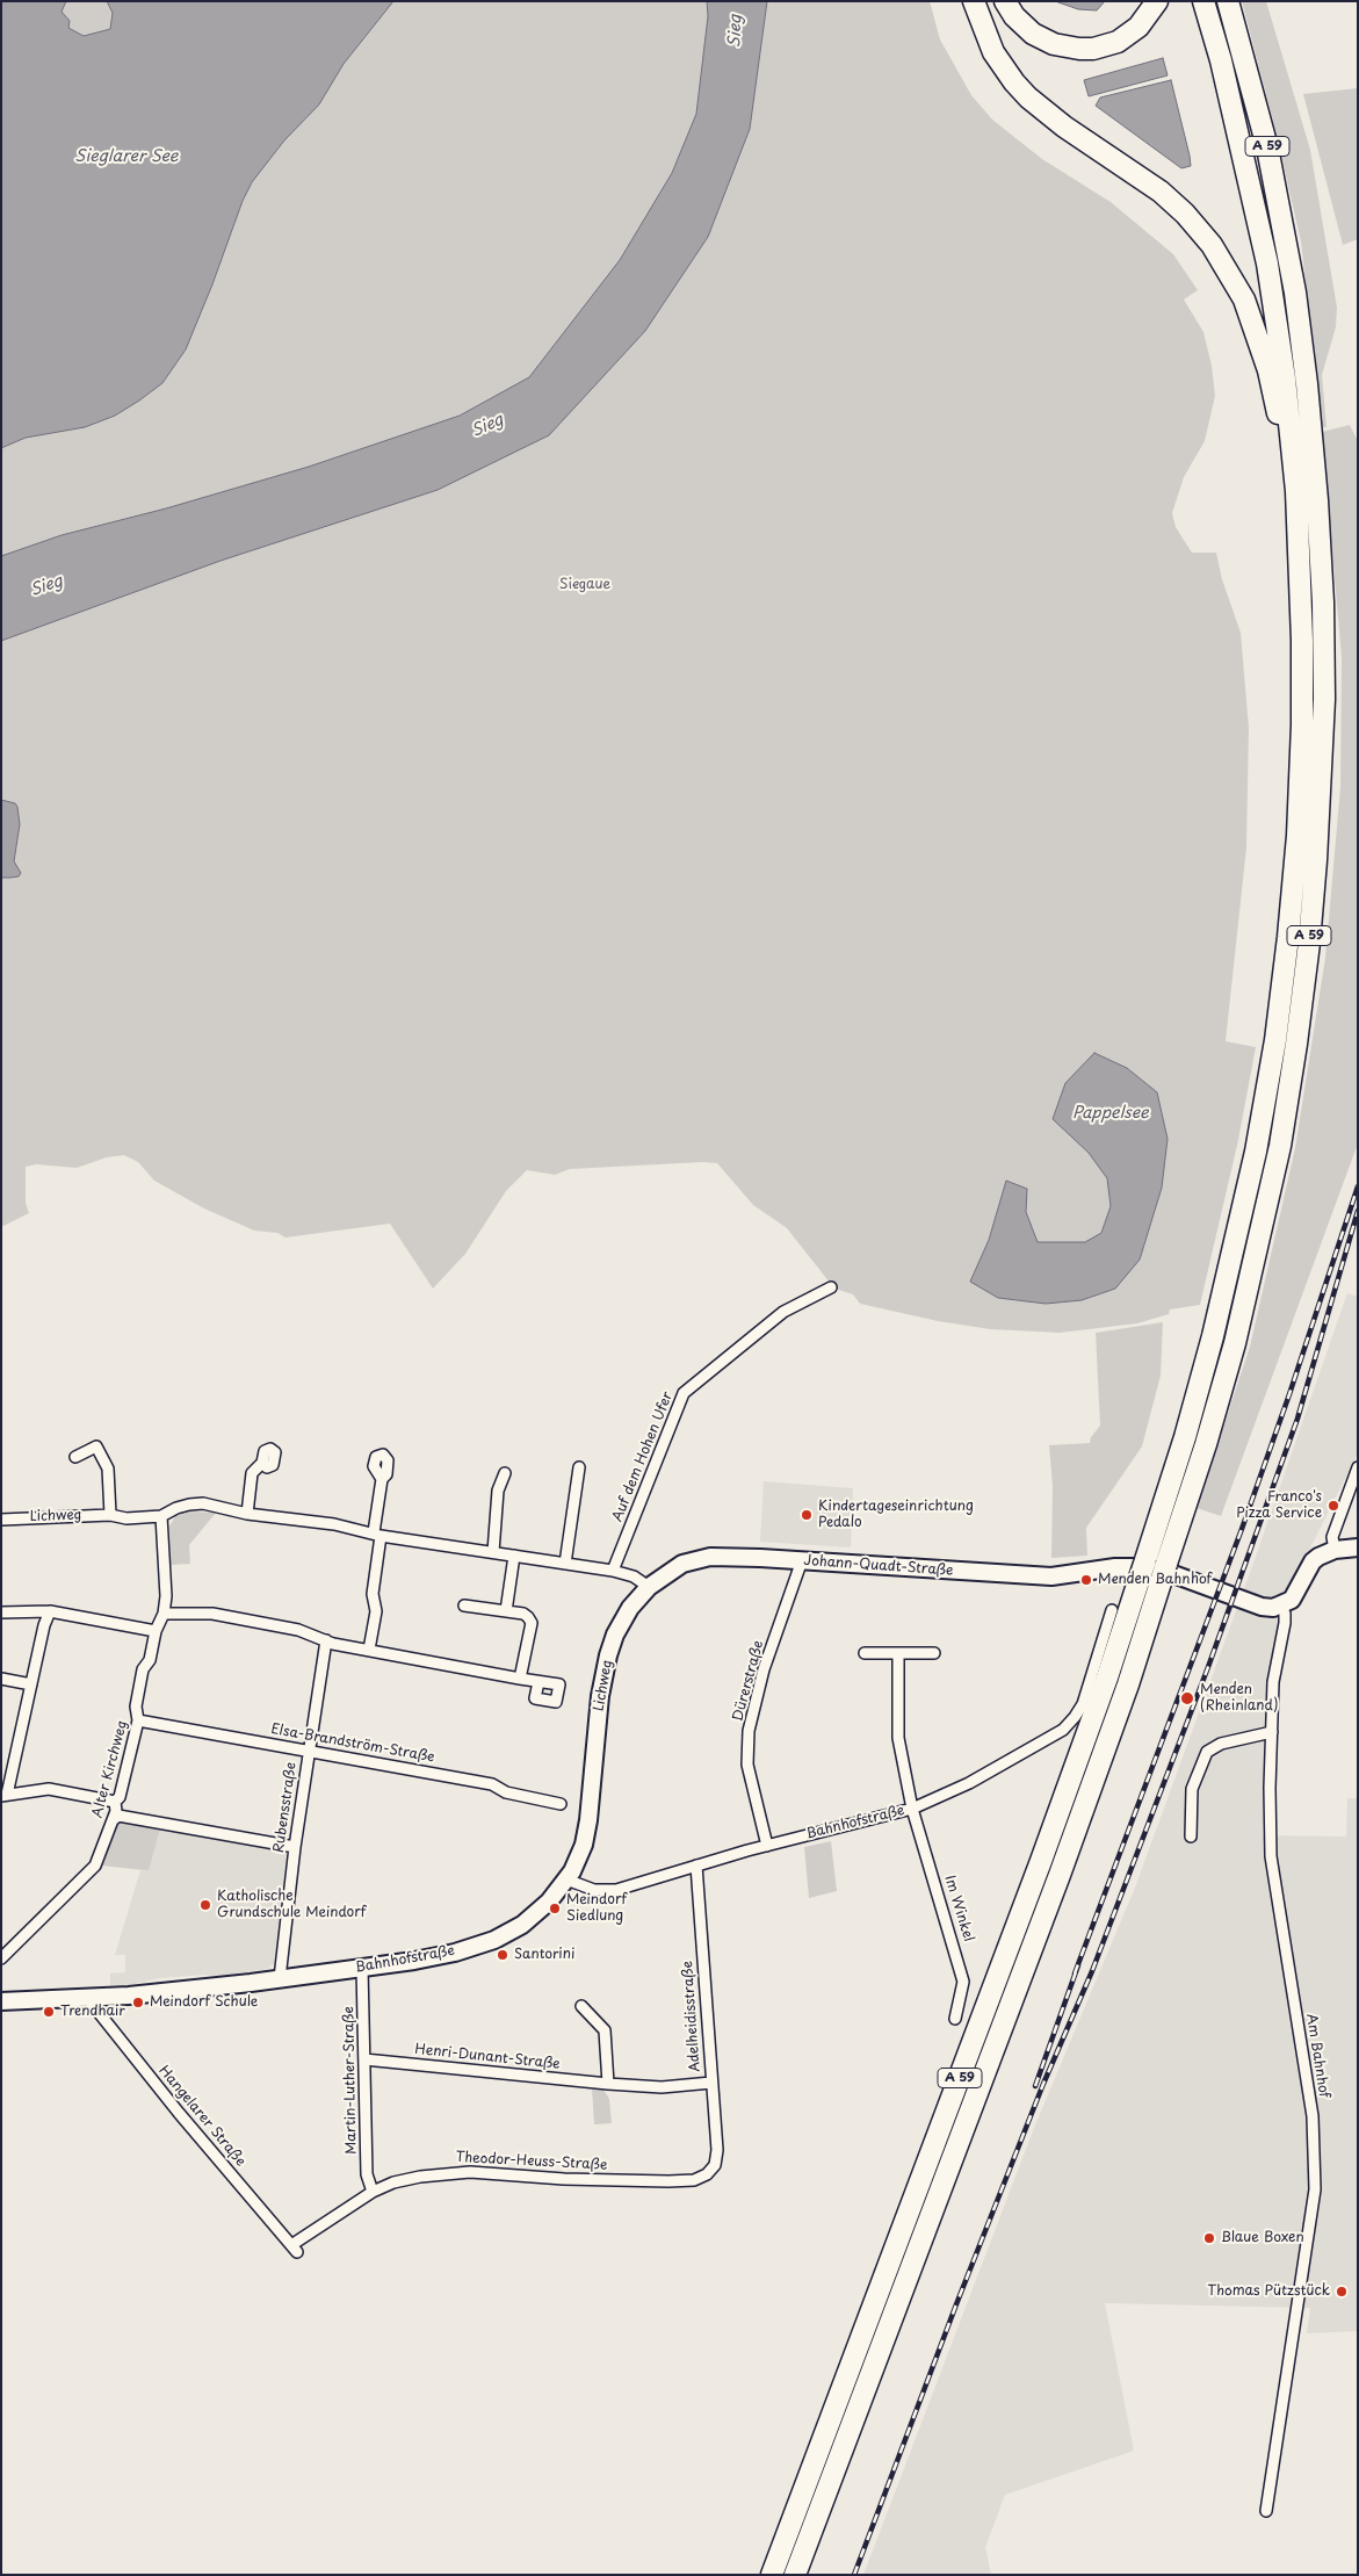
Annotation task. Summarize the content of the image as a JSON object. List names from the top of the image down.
{
  "streets": {
    "highway": ["A 59"],
    "main road": ["Lichweg", "Johann-Quadt-Straße", "Bahnhofstraße"],
    "street": [
      "Auf dem Hohen Ufer",
      "Dürerstraße",
      "Elsa-Brandström-Straße",
      "Alter Kirchweg",
      "Rubensstraße",
      "Im Winkel",
      "Adelheidisstraße",
      "Am Bahnhof",
      "Henri-Dunant-Straße",
      "Martin-Luther-Straße",
      "Hangelarer Straße",
      "Theodor-Heuss-Straße"
    ]
  },
  "crossings": [
    ["Auf dem Hohen Ufer", "Lichweg"],
    ["Lichweg", "Johann-Quadt-Straße"],
    ["Lichweg", "Alter Kirchweg"],
    ["Lichweg", "Bahnhofstraße"],
    ["Johann-Quadt-Straße", "Dürerstraße"],
    ["Johann-Quadt-Straße", "Am Bahnhof"],
    ["Dürerstraße", "Bahnhofstraße"],
    ["Elsa-Brandström-Straße", "Alter Kirchweg"],
    ["Elsa-Brandström-Straße", "Rubensstraße"],
    ["Rubensstraße", "Bahnhofstraße"],
    ["Bahnhofstraße", "Im Winkel"],
    ["Bahnhofstraße", "Adelheidisstraße"],
    ["Bahnhofstraße", "Martin-Luther-Straße"],
    ["Bahnhofstraße", "Hangelarer Straße"],
    ["Adelheidisstraße", "Henri-Dunant-Straße"],
    ["Adelheidisstraße", "Theodor-Heuss-Straße"],
    ["Henri-Dunant-Straße", "Martin-Luther-Straße"],
    ["Martin-Luther-Straße", "Theodor-Heuss-Straße"],
    ["Hangelarer Straße", "Theodor-Heuss-Straße"]
  ],
  "water": ["Sieg", "Sieglarer See", "Pappelsee"],
  "parks": ["Siegaue"],
  "places": [
    "Franco's Pizza Service",
    "Kindertageseinrichtung Pedalo",
    "Menden Bahnhof",
    "Menden (Rheinland)",
    "Katholische Grundschule Meindorf",
    "Meindorf Siedlung",
    "Santorini",
    "Meindorf Schule",
    "Trendhair",
    "Blaue Boxen",
    "Thomas Pützstück"
  ]
}
